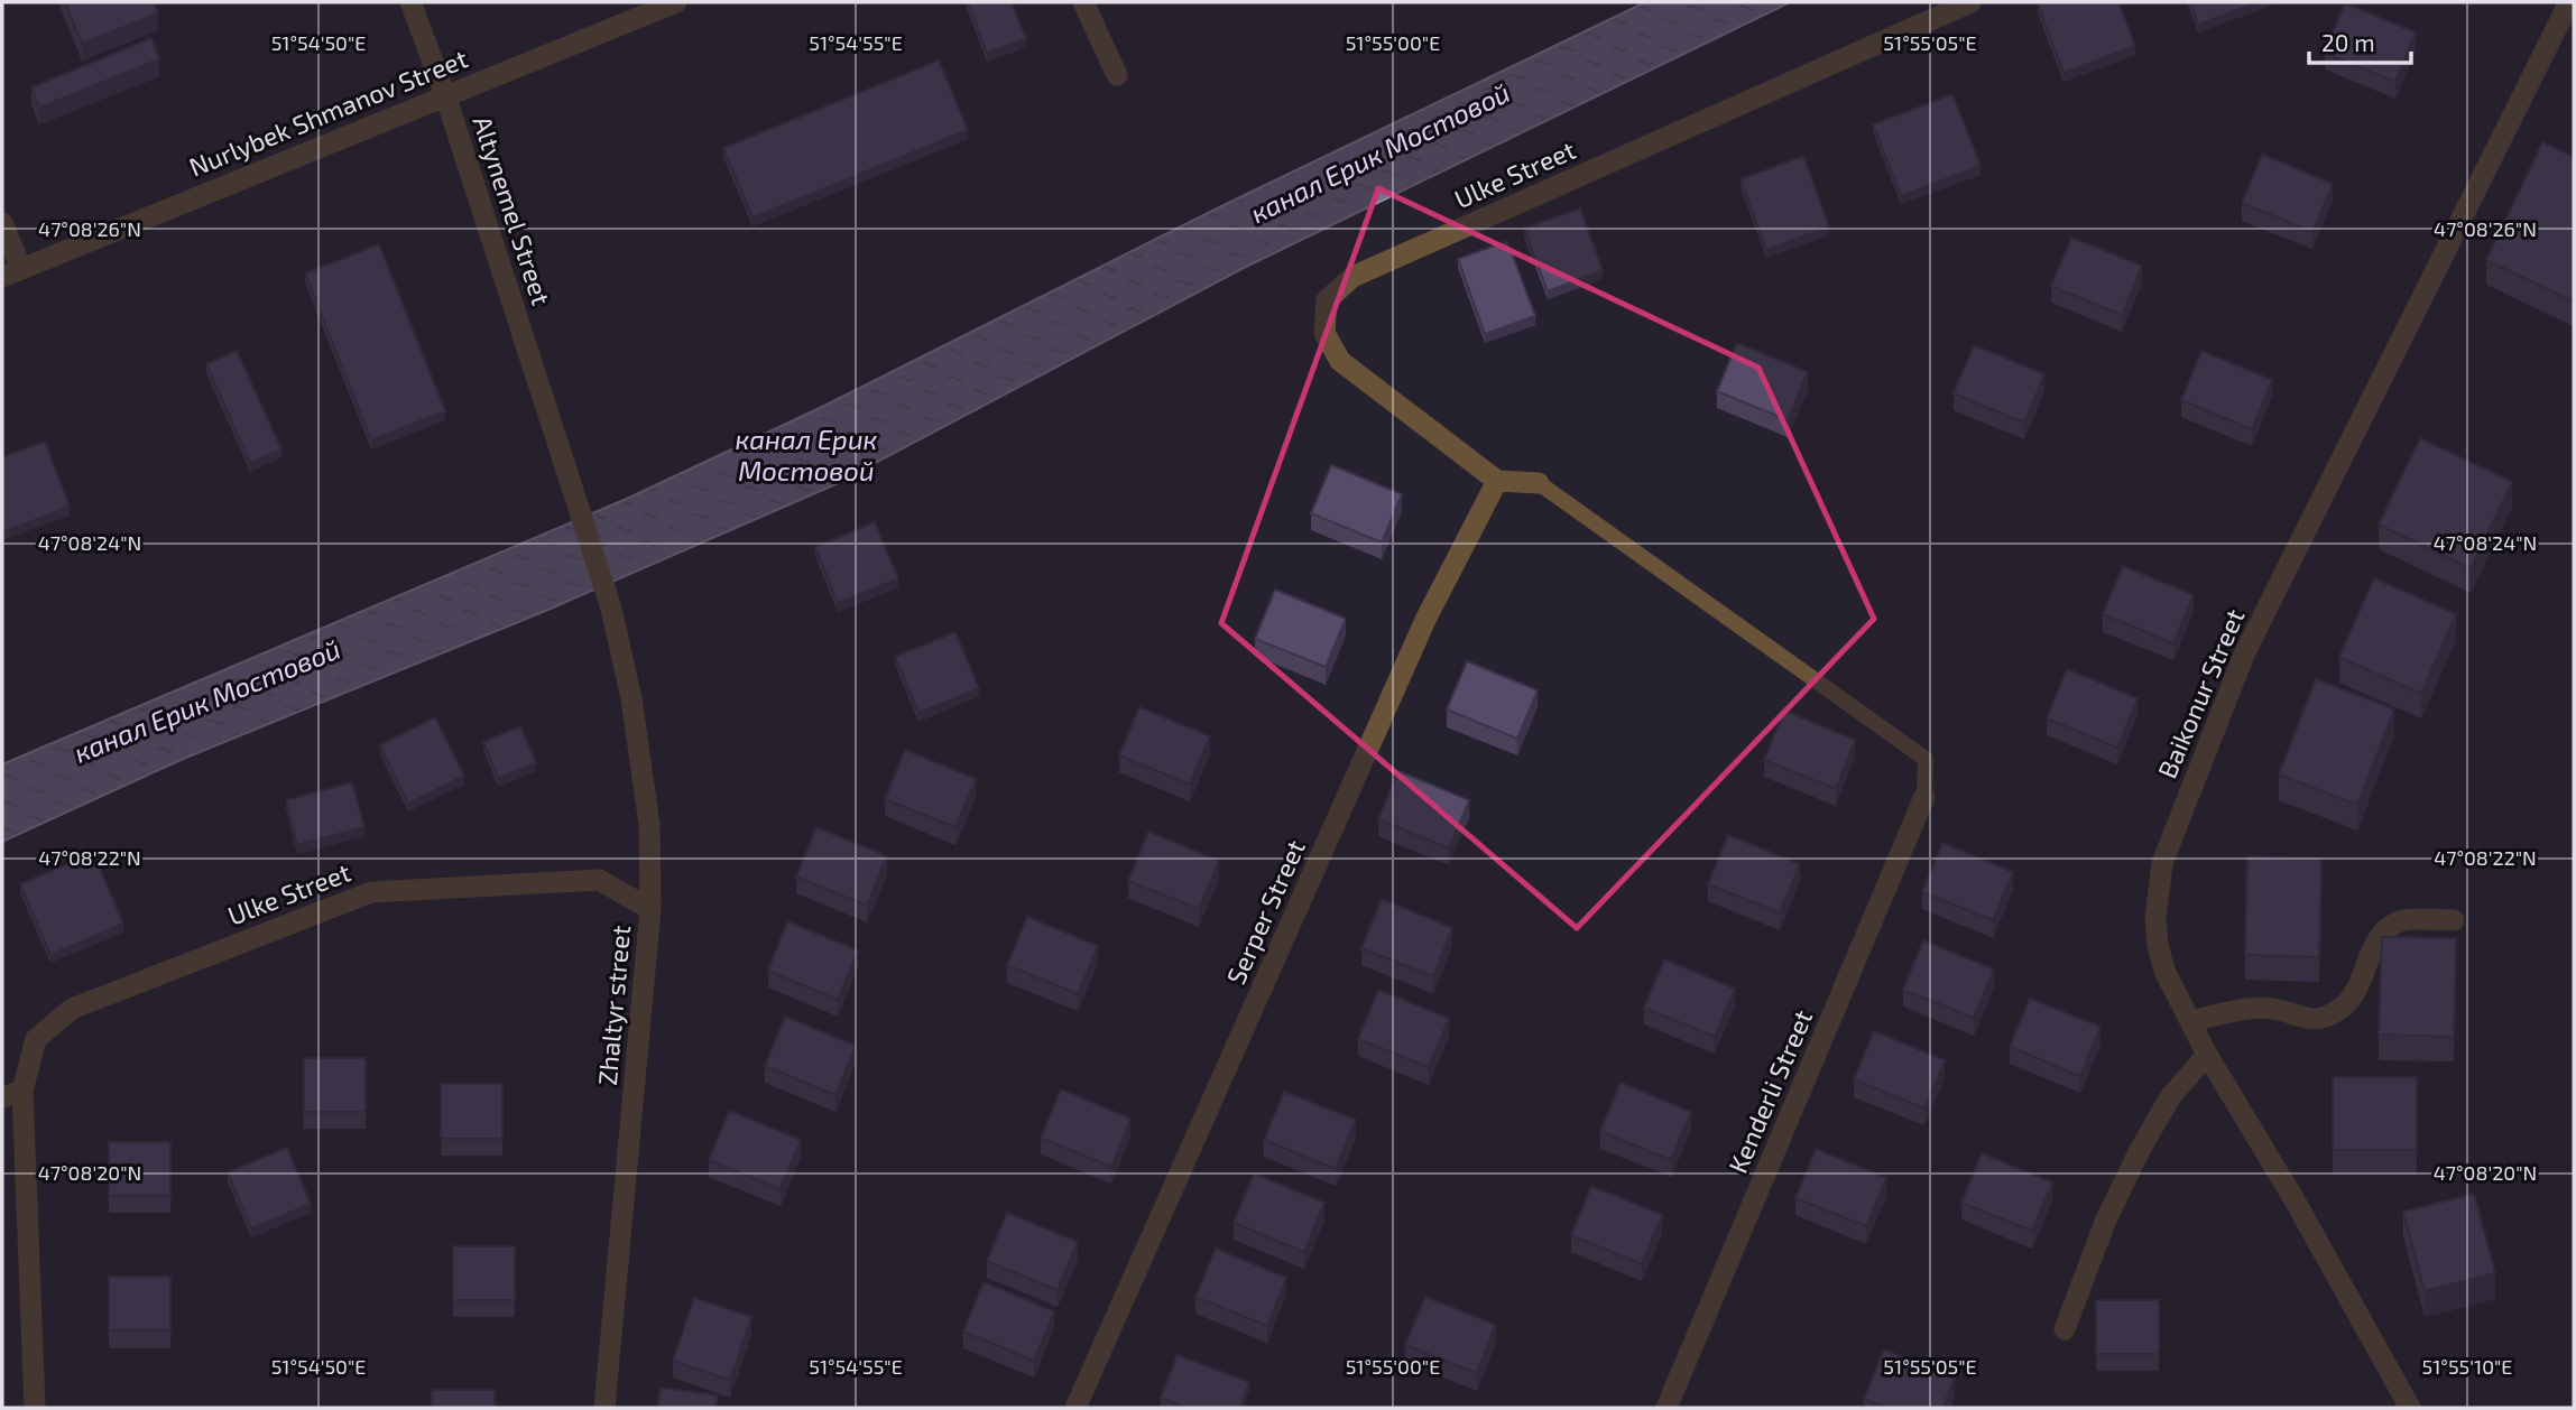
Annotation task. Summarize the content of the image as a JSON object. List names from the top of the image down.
{
  "streets": {
    "street": [
      "Nurlybek Shmanov Street",
      "Ulke Street",
      "Altynemel Street",
      "Baikonur Street",
      "Serper Street",
      "Zhaltyr street",
      "Kenderli Street"
    ]
  },
  "crossings": [
    ["Nurlybek Shmanov Street", "Altynemel Street"],
    ["Ulke Street", "Serper Street"],
    ["Ulke Street", "Zhaltyr street"],
    ["Altynemel Street", "Zhaltyr street"]
  ],
  "water": ["канал Ерик Мостовой"],
  "scale_bar": "20 m",
  "coordinates": [
    "51°54'50\"E",
    "51°54'55\"E",
    "51°55'00\"E",
    "51°55'05\"E",
    "47°08'26\"N",
    "47°08'24\"N",
    "47°08'22\"N",
    "47°08'20\"N",
    "51°55'10\"E"
  ]
}
